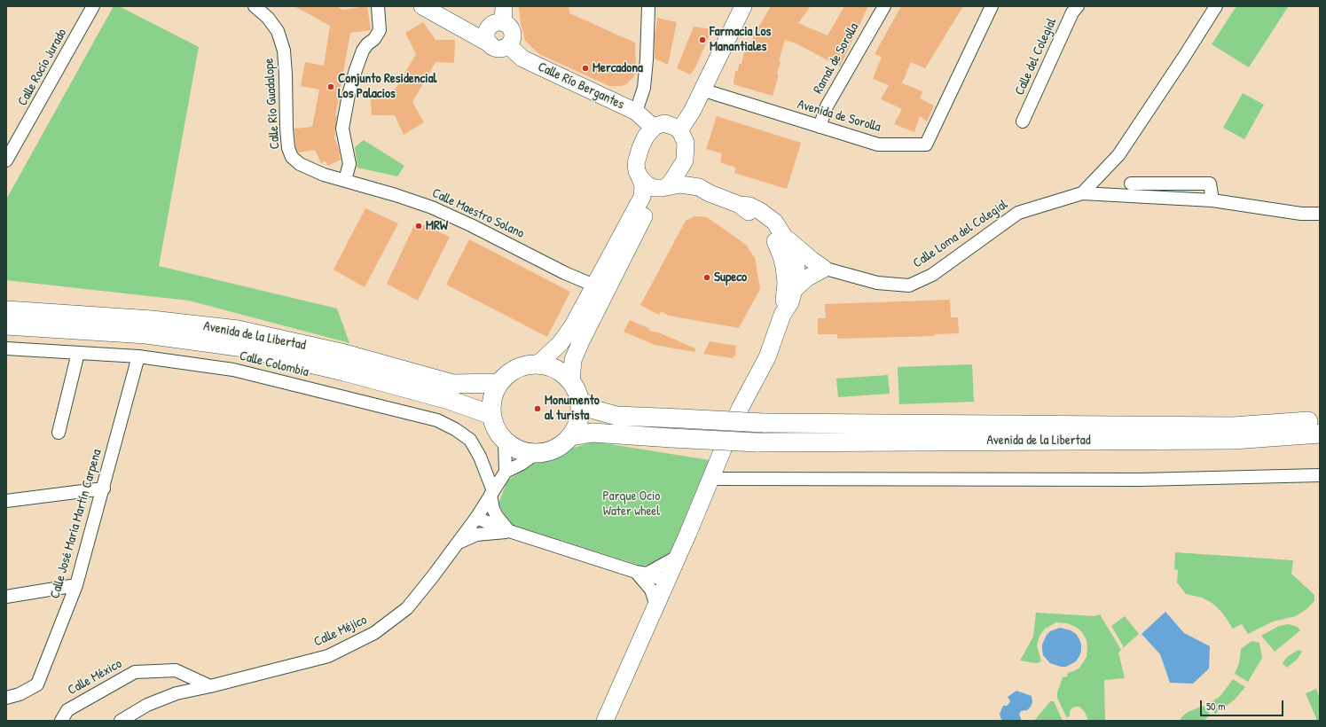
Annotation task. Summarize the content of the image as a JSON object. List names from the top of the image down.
{
  "streets": {
    "main road": ["Calle Río Bergantes", "Avenida de la Libertad"],
    "street": [
      "Calle del Colegial",
      "Ramal de Sorolla",
      "Calle Rocío Jurado",
      "Calle Río Guadalope",
      "Avenida de Sorolla",
      "Calle Maestro Solano",
      "Calle Loma del Colegial",
      "Calle Colombia",
      "Calle José María Martín Carpena",
      "Calle Méjico",
      "Calle México"
    ]
  },
  "crossings": [
    ["Ramal de Sorolla", "Avenida de Sorolla"],
    ["Calle Río Guadalope", "Calle Maestro Solano"],
    ["Calle Colombia", "Calle José María Martín Carpena"],
    ["Calle Colombia", "Calle Méjico"],
    ["Calle Méjico", "Calle México"]
  ],
  "parks": ["Parque Ocio Water wheel"],
  "places": [
    "Farmacia Los Manantiales",
    "Mercadona",
    "Conjunto Residencial Los Palacios",
    "MRW",
    "Supeco",
    "Monumento al turista"
  ],
  "scale_bar": "50 m"
}
